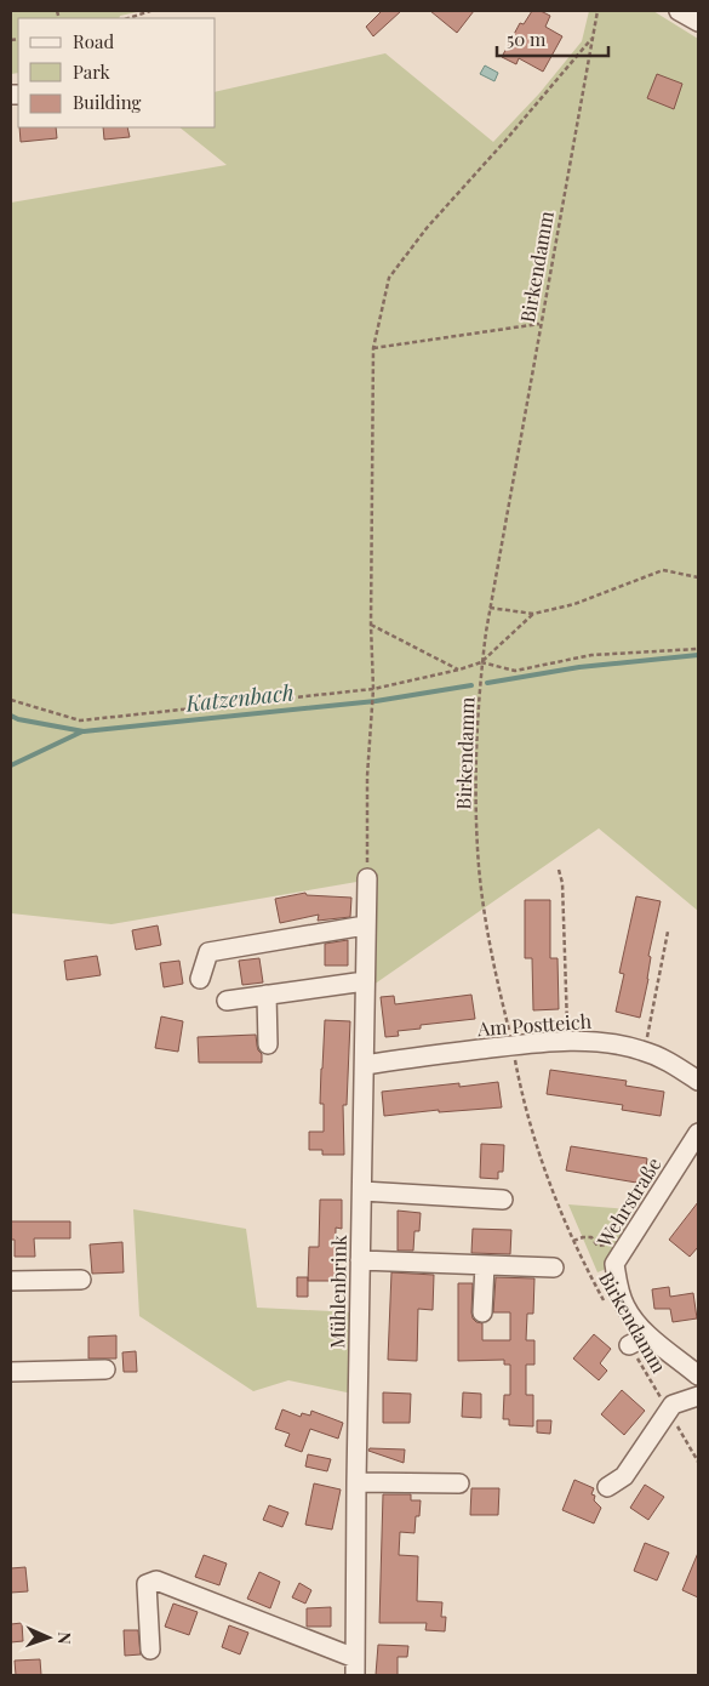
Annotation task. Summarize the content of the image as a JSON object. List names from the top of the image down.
{
  "streets": {
    "street": ["Am Postteich", "Wehrstraße", "Mühlenbrink"],
    "path": ["Birkendamm"]
  },
  "crossings": [
    ["Birkendamm", "Am Postteich"],
    ["Am Postteich", "Mühlenbrink"]
  ],
  "water": ["Katzenbach"],
  "legend": ["Road", "Park", "Building"],
  "scale_bar": "50 m",
  "north": "right"
}
